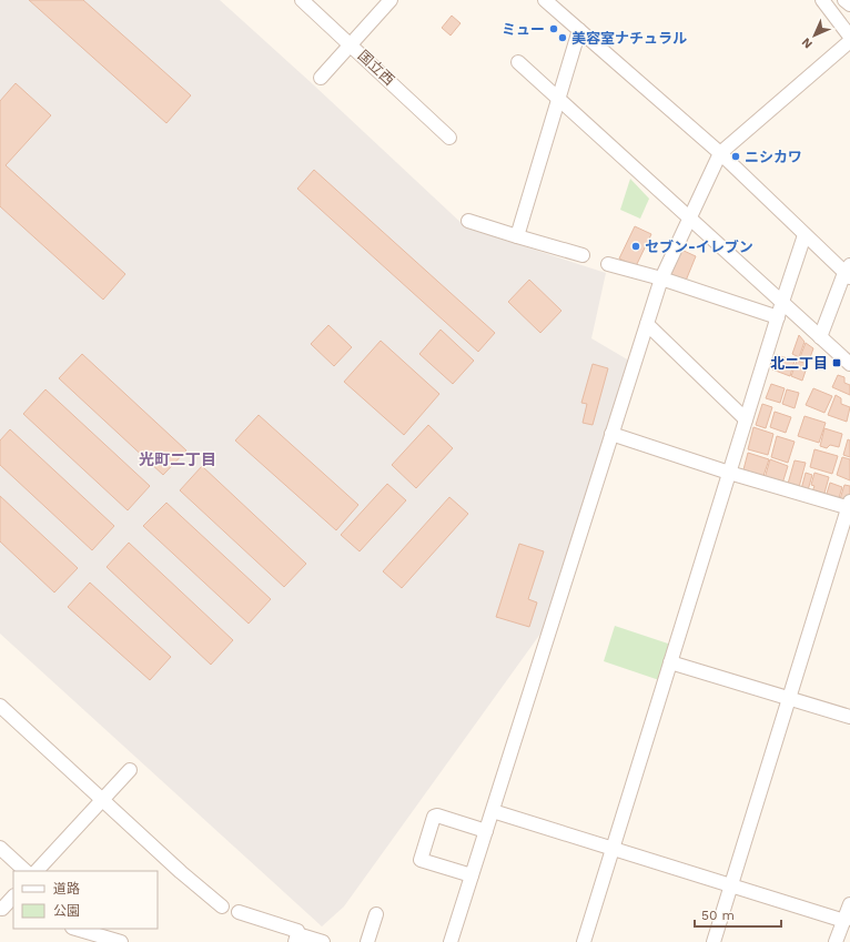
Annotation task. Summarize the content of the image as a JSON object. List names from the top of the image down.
{
  "streets": {
    "street": ["国立西"]
  },
  "districts": ["光町二丁目"],
  "places": {
    "other": [
      "ミュー",
      "美容室ナチュラル",
      "ニシカワ",
      "セブン-イレブン"
    ],
    "transit": ["北二丁目"]
  },
  "legend": ["道路", "公園"],
  "scale_bar": "50 m",
  "north": "bottom left"
}
